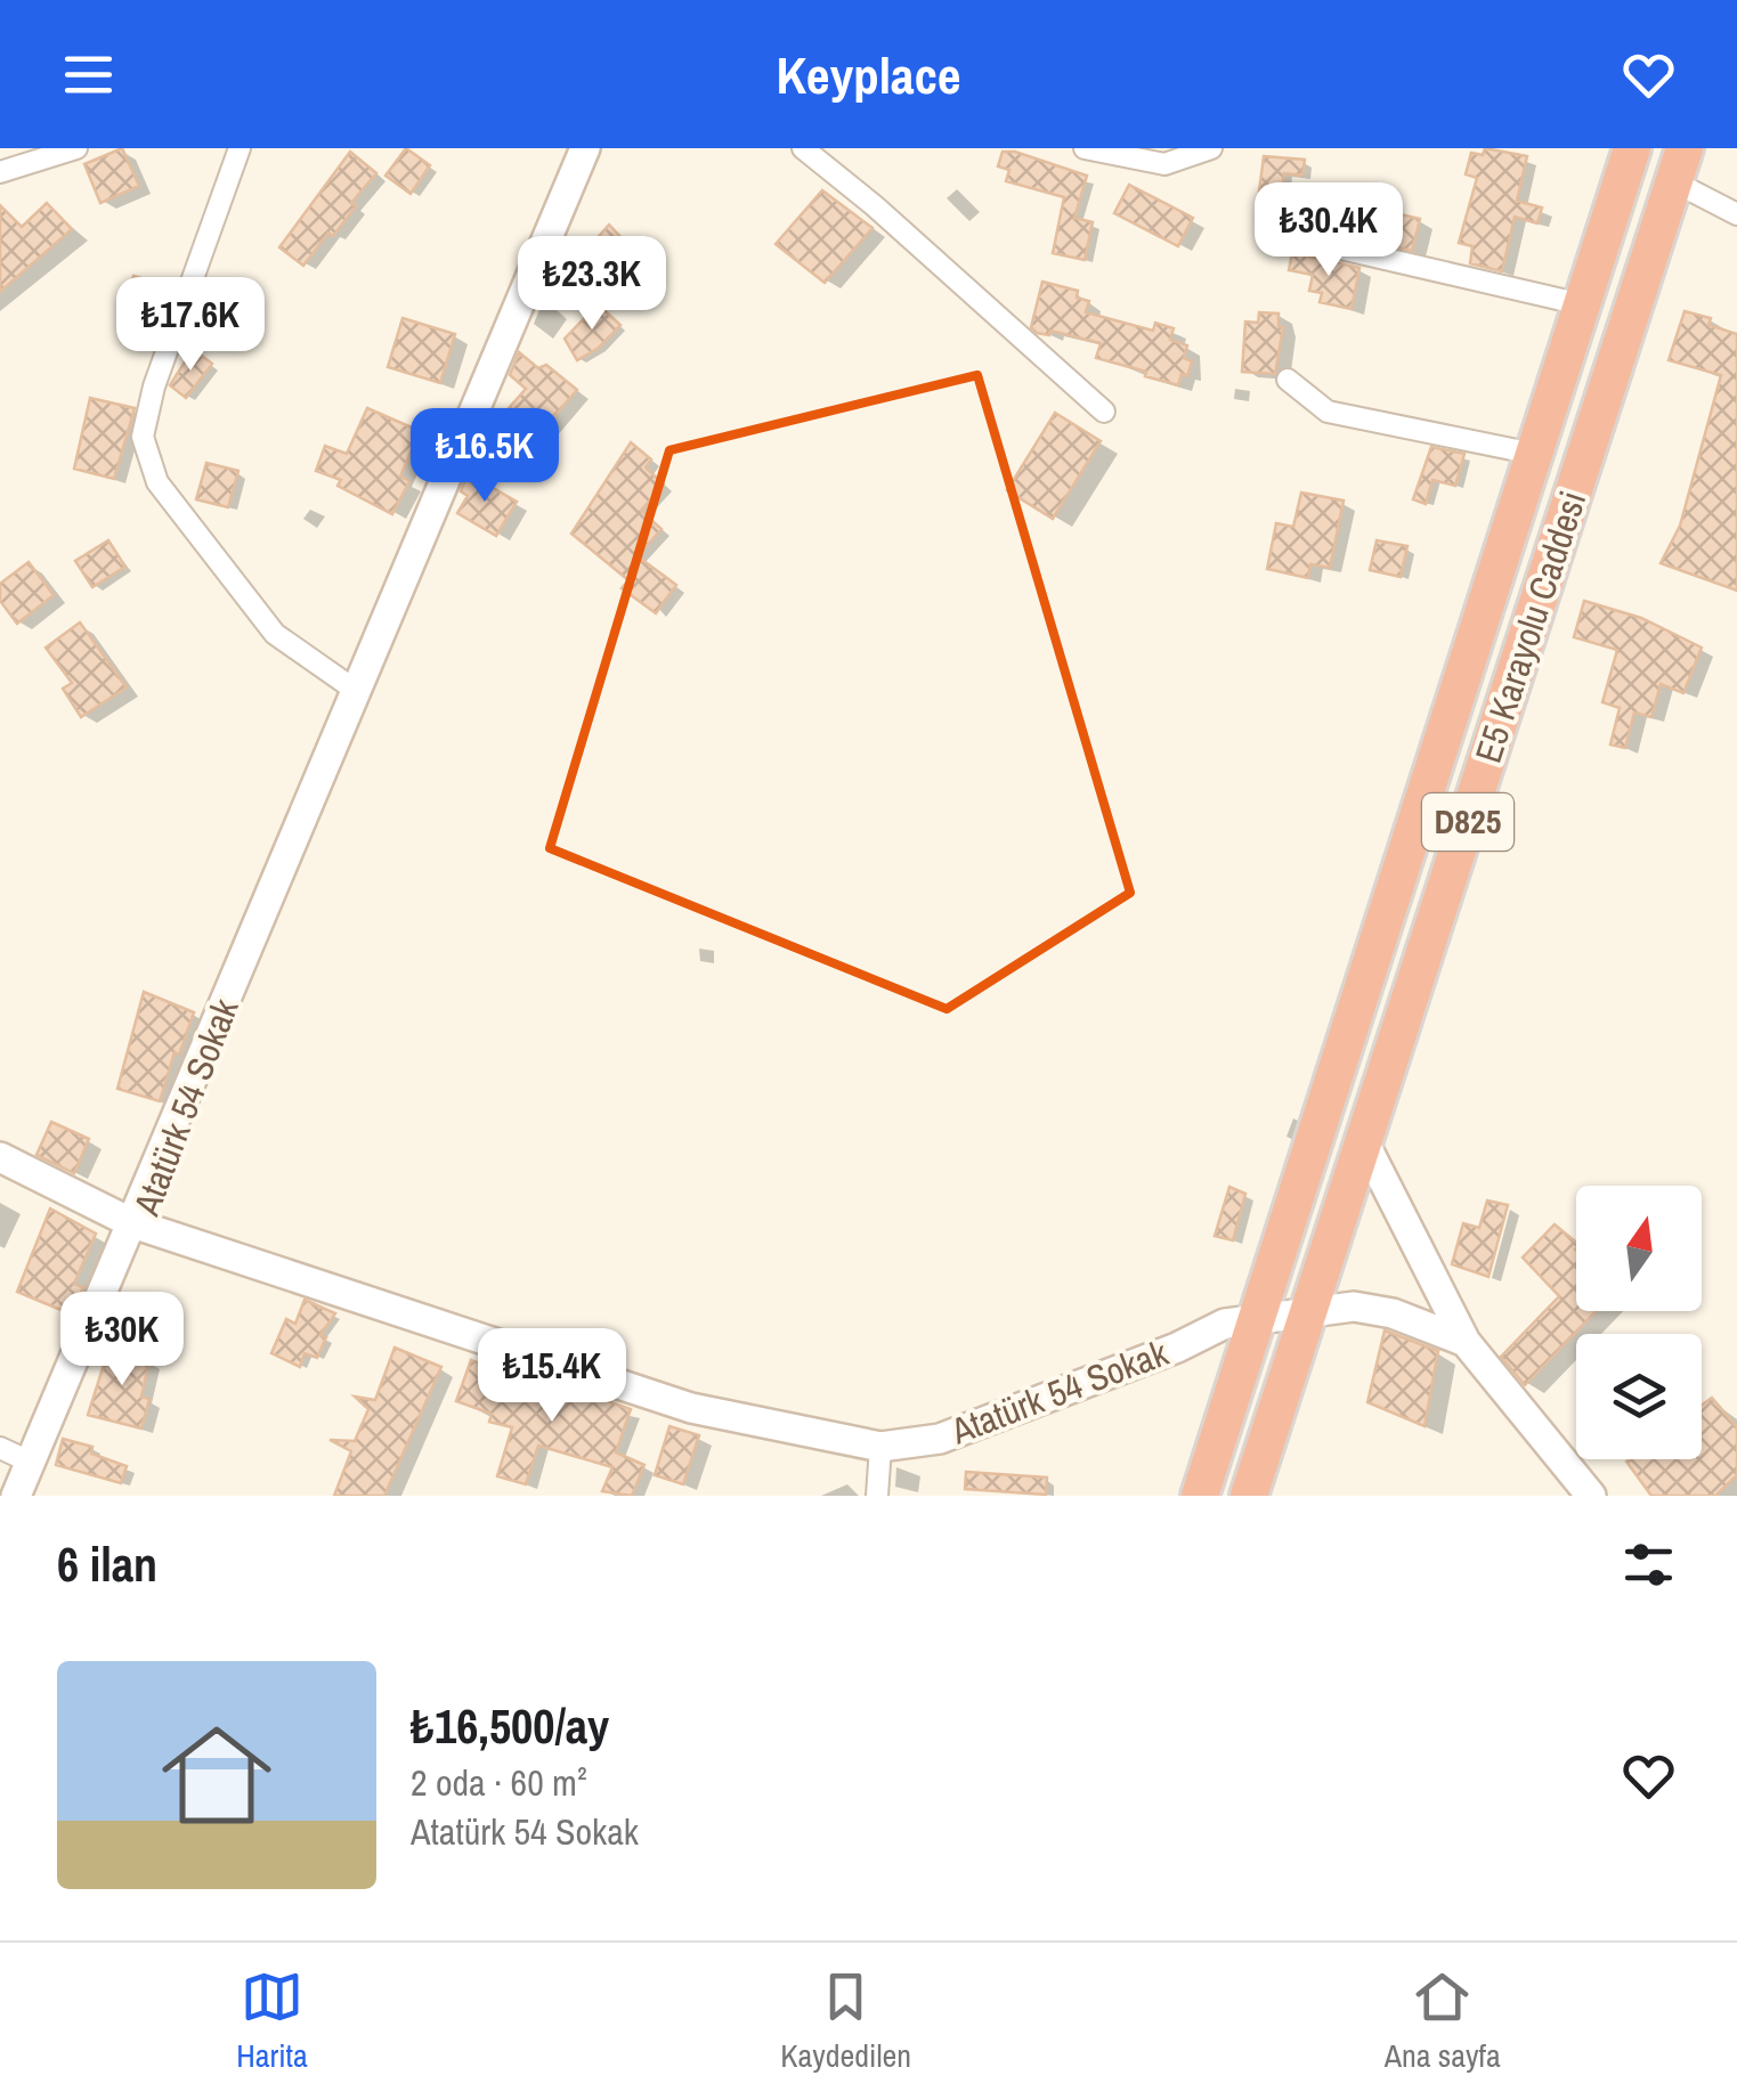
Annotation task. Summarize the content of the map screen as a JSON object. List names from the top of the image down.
{
  "streets": {
    "highway": ["E5 Karayolu Caddesi", "D825"],
    "street": ["Atatürk 54 Sokak"]
  },
  "crossings": [
    ["E5 Karayolu Caddesi", "Atatürk 54 Sokak"]
  ],
  "north": "top",
  "page": {
    "header": "Keyplace",
    "price": [
      "₺30.4K",
      "₺23.3K",
      "₺17.6K",
      "₺16.5K",
      "₺30K",
      "₺15.4K"
    ],
    "heading": "6 ilan",
    "list": [
      {
        "name": "₺16,500/ay",
        "note": "2 oda · 60 m² · Atatürk 54 Sokak"
      }
    ],
    "tabs": ["Harita", "Kaydedilen", "Ana sayfa"]
  }
}
